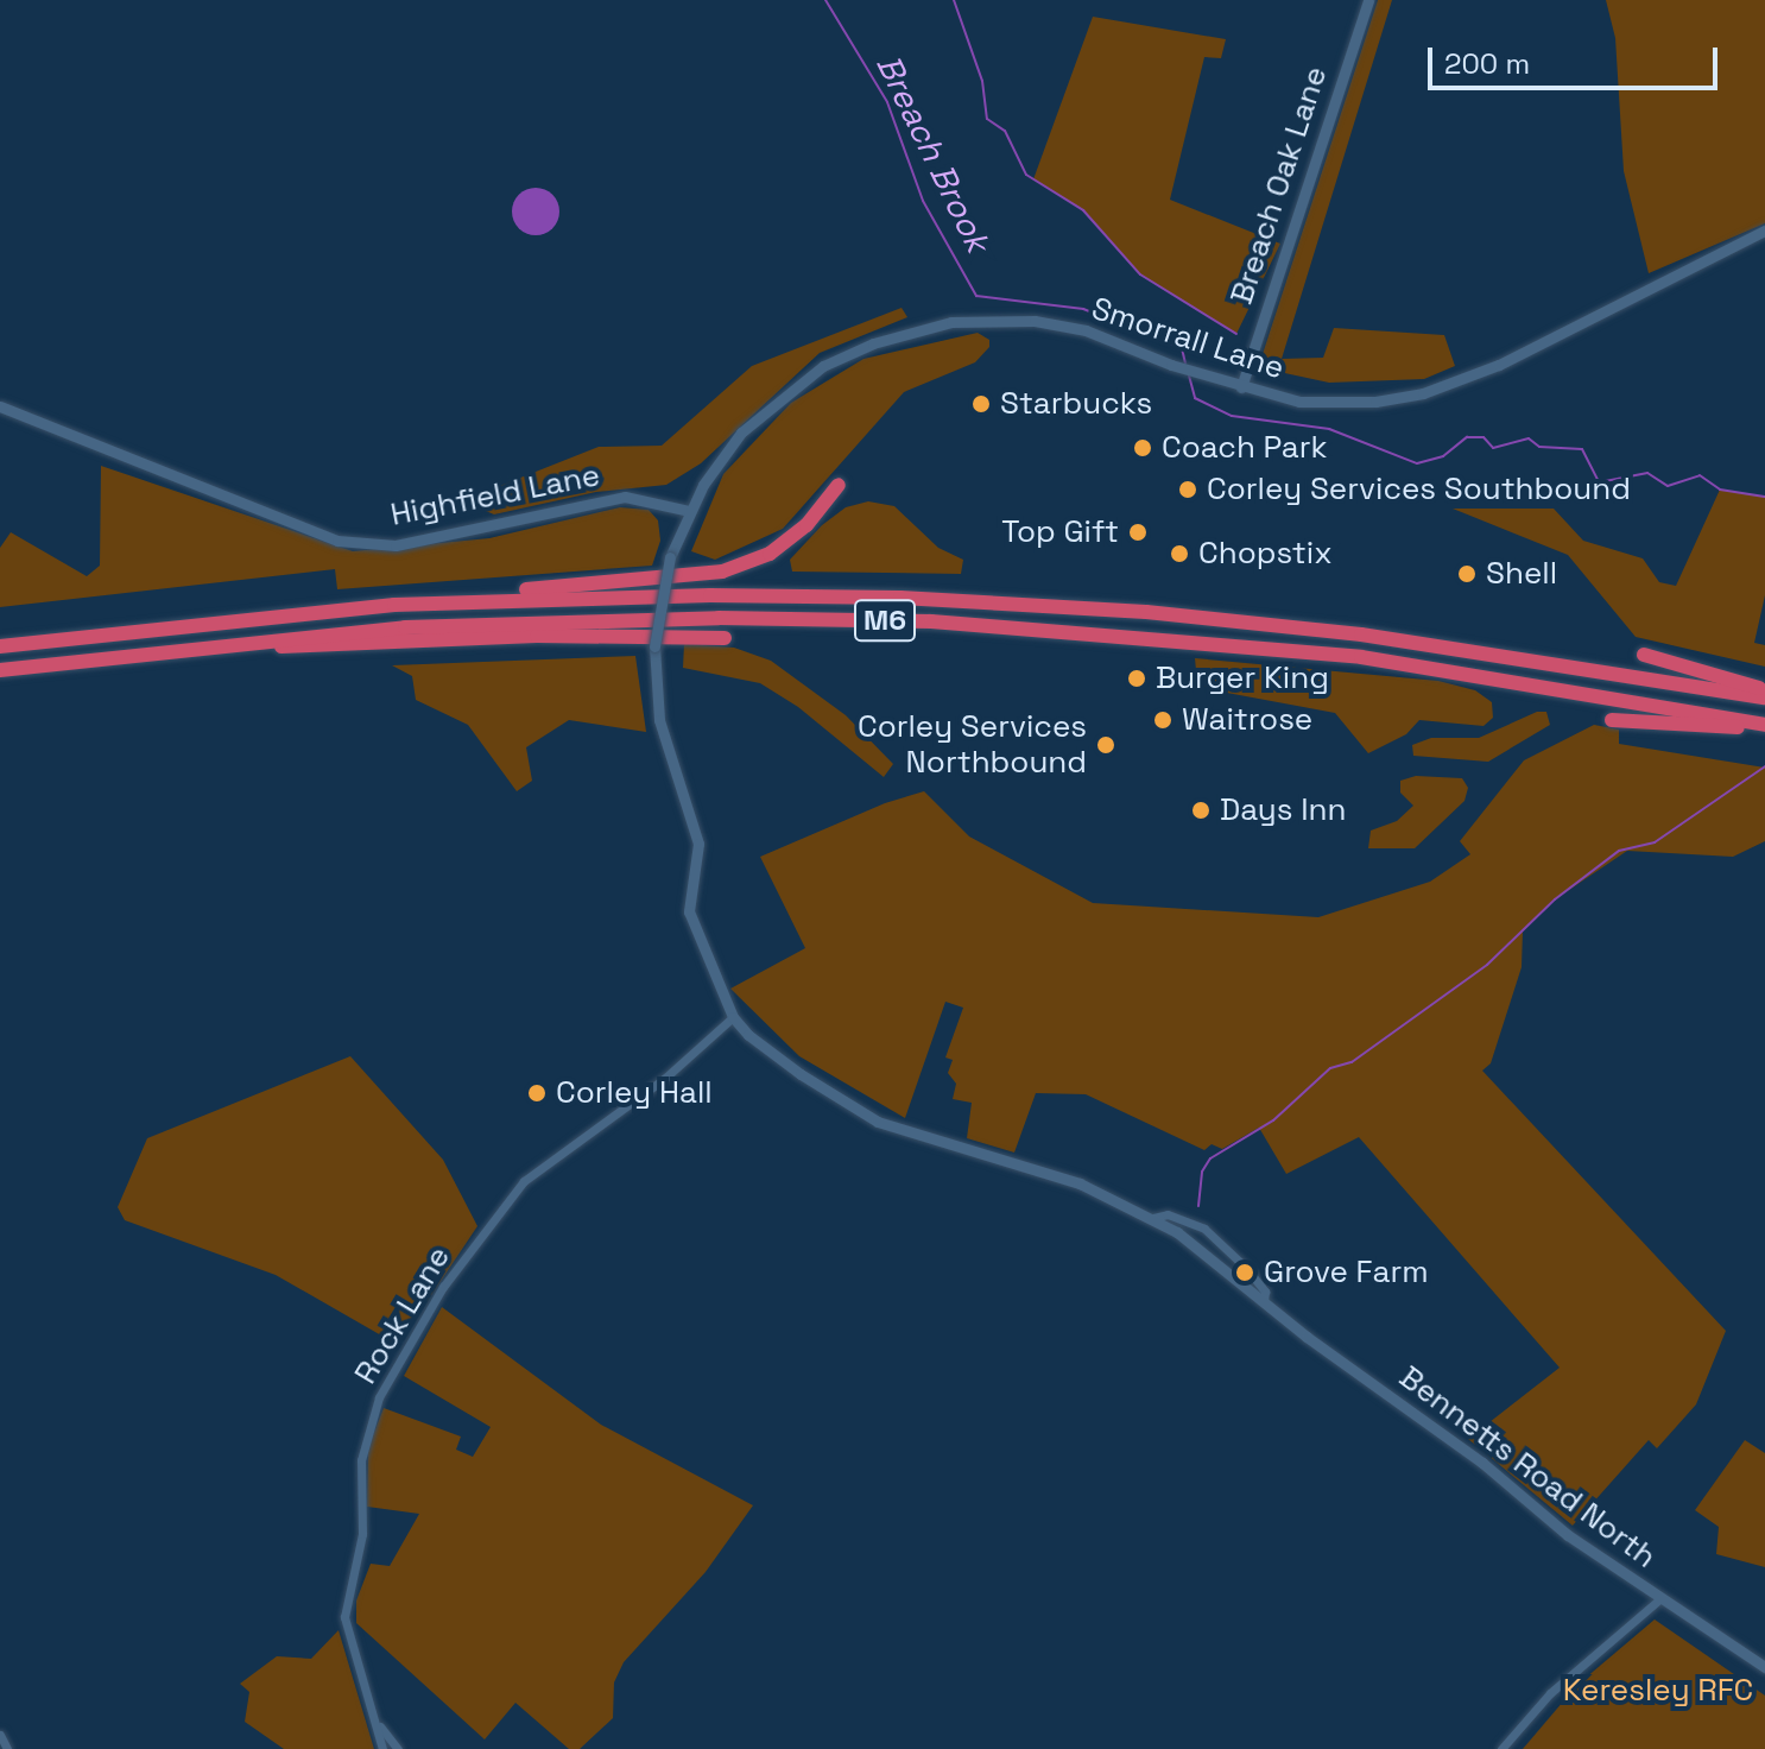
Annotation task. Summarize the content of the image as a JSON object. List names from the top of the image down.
{
  "streets": {
    "highway": ["M6"],
    "street": [
      "Breach Oak Lane",
      "Smorrall Lane",
      "Highfield Lane",
      "Rock Lane",
      "Bennetts Road North"
    ]
  },
  "crossings": [
    ["Breach Oak Lane", "Smorrall Lane"],
    ["Smorrall Lane", "Highfield Lane"],
    ["Smorrall Lane", "Bennetts Road North"],
    ["Highfield Lane", "Bennetts Road North"],
    ["Rock Lane", "Bennetts Road North"]
  ],
  "water": ["Breach Brook"],
  "parks": ["Keresley RFC"],
  "places": [
    "Starbucks",
    "Coach Park",
    "Corley Services Southbound",
    "Top Gift",
    "Chopstix",
    "Shell",
    "Burger King",
    "Waitrose",
    "Corley Services Northbound",
    "Days Inn",
    "Corley Hall",
    "Grove Farm"
  ],
  "scale_bar": "200 m"
}
